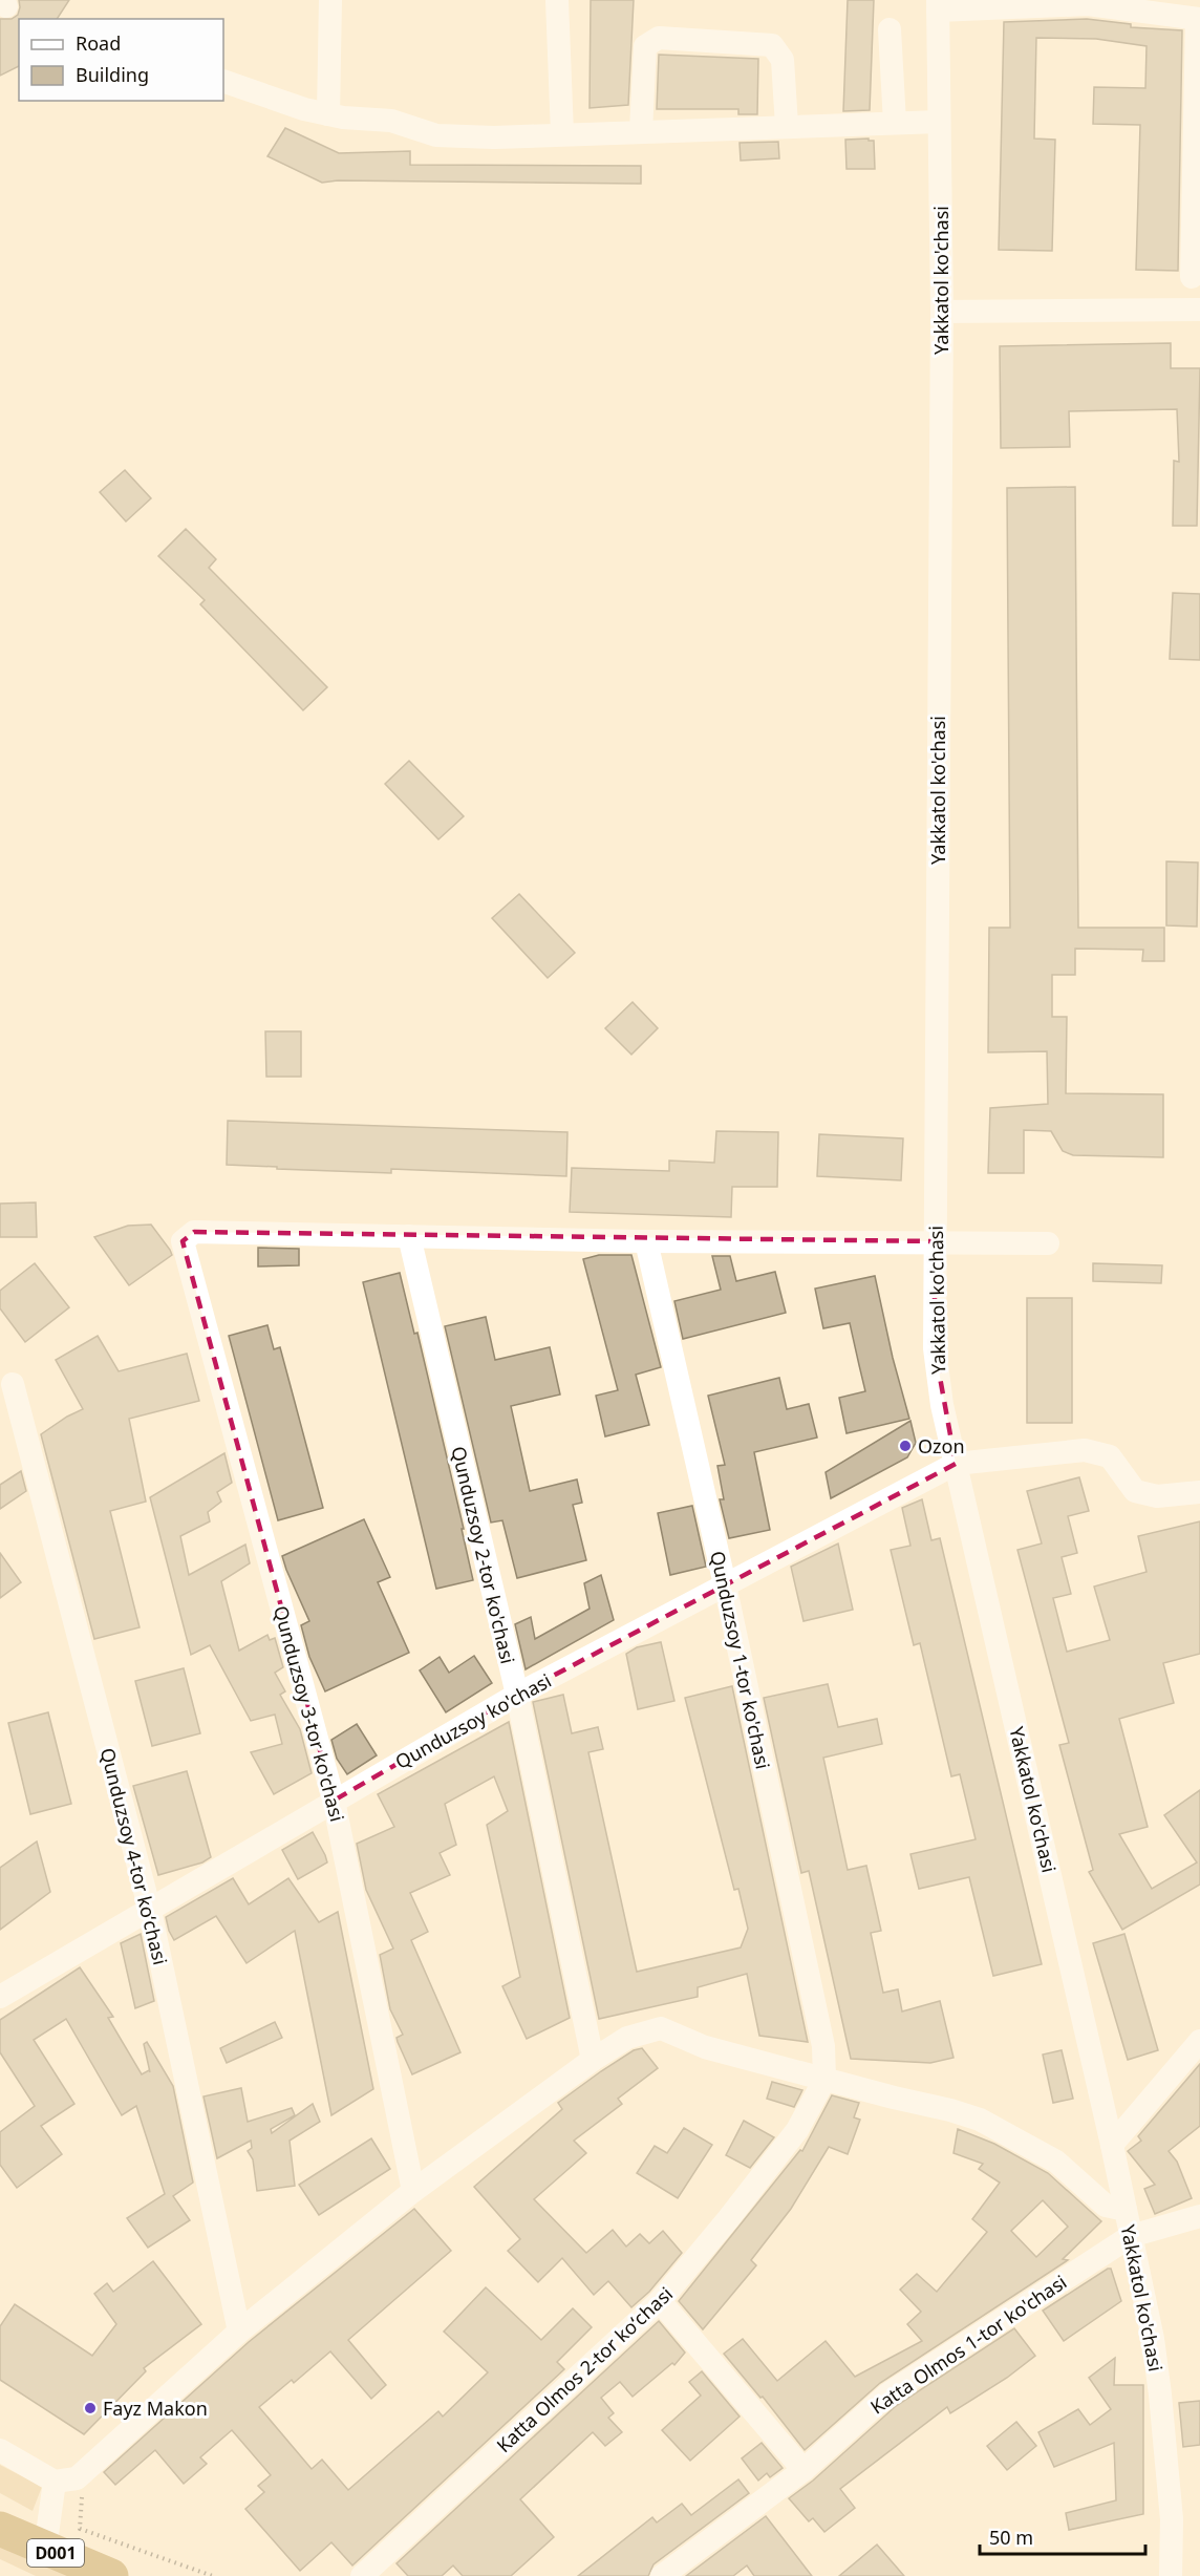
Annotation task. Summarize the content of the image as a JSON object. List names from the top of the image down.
{
  "streets": {
    "highway": ["D001"],
    "street": [
      "Yakkatol ko'chasi",
      "Qunduzsoy 2-tor ko'chasi",
      "Qunduzsoy 1-tor ko'chasi",
      "Qunduzsoy 3-tor ko'chasi",
      "Qunduzsoy ko'chasi",
      "Qunduzsoy 4-tor koʻchasi",
      "Katta Olmos 1-tor ko'chasi",
      "Katta Olmos 2-tor koʻchasi"
    ]
  },
  "crossings": [
    ["Yakkatol ko'chasi", "Qunduzsoy ko'chasi"],
    ["Yakkatol ko'chasi", "Katta Olmos 1-tor ko'chasi"],
    ["Qunduzsoy 2-tor ko'chasi", "Qunduzsoy 3-tor ko'chasi"],
    ["Qunduzsoy 2-tor ko'chasi", "Qunduzsoy ko'chasi"],
    ["Qunduzsoy 1-tor ko'chasi", "Qunduzsoy ko'chasi"],
    ["Qunduzsoy 1-tor ko'chasi", "Katta Olmos 2-tor koʻchasi"],
    ["Qunduzsoy 3-tor ko'chasi", "Qunduzsoy ko'chasi"],
    ["Qunduzsoy ko'chasi", "Qunduzsoy 4-tor koʻchasi"]
  ],
  "places": ["Ozon", "Fayz Makon"],
  "legend": ["Road", "Building"],
  "scale_bar": "50 m"
}
